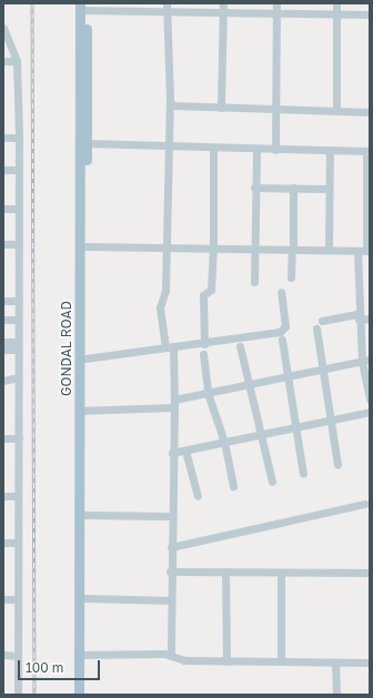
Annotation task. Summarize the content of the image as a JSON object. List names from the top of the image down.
{
  "streets": {
    "main road": ["GONDAL ROAD"]
  },
  "scale_bar": "100 m"
}
